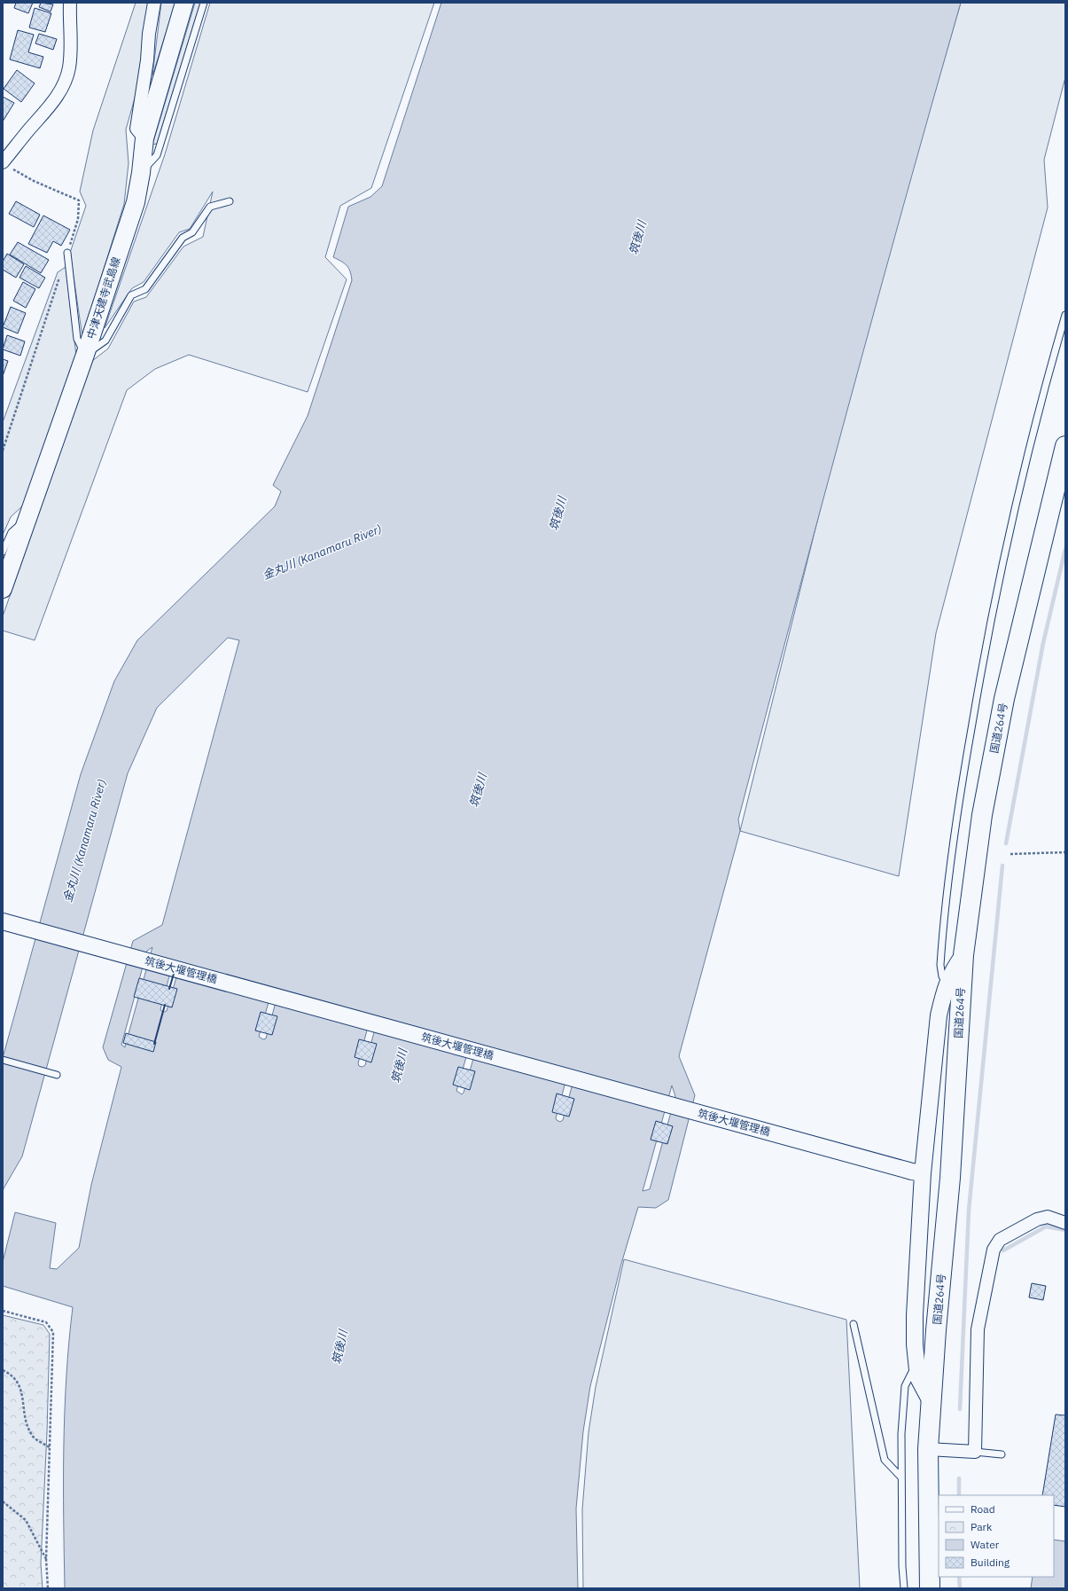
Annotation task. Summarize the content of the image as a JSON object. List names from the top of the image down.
{
  "streets": {
    "highway": ["国道264号"],
    "main road": ["中津天建寺武島線"],
    "street": ["筑後大堰管理橋"]
  },
  "water": ["筑後川", "金丸川 (Kanamaru River)"],
  "legend": [
    "Road",
    "Park",
    "Water",
    "Building"
  ]
}
